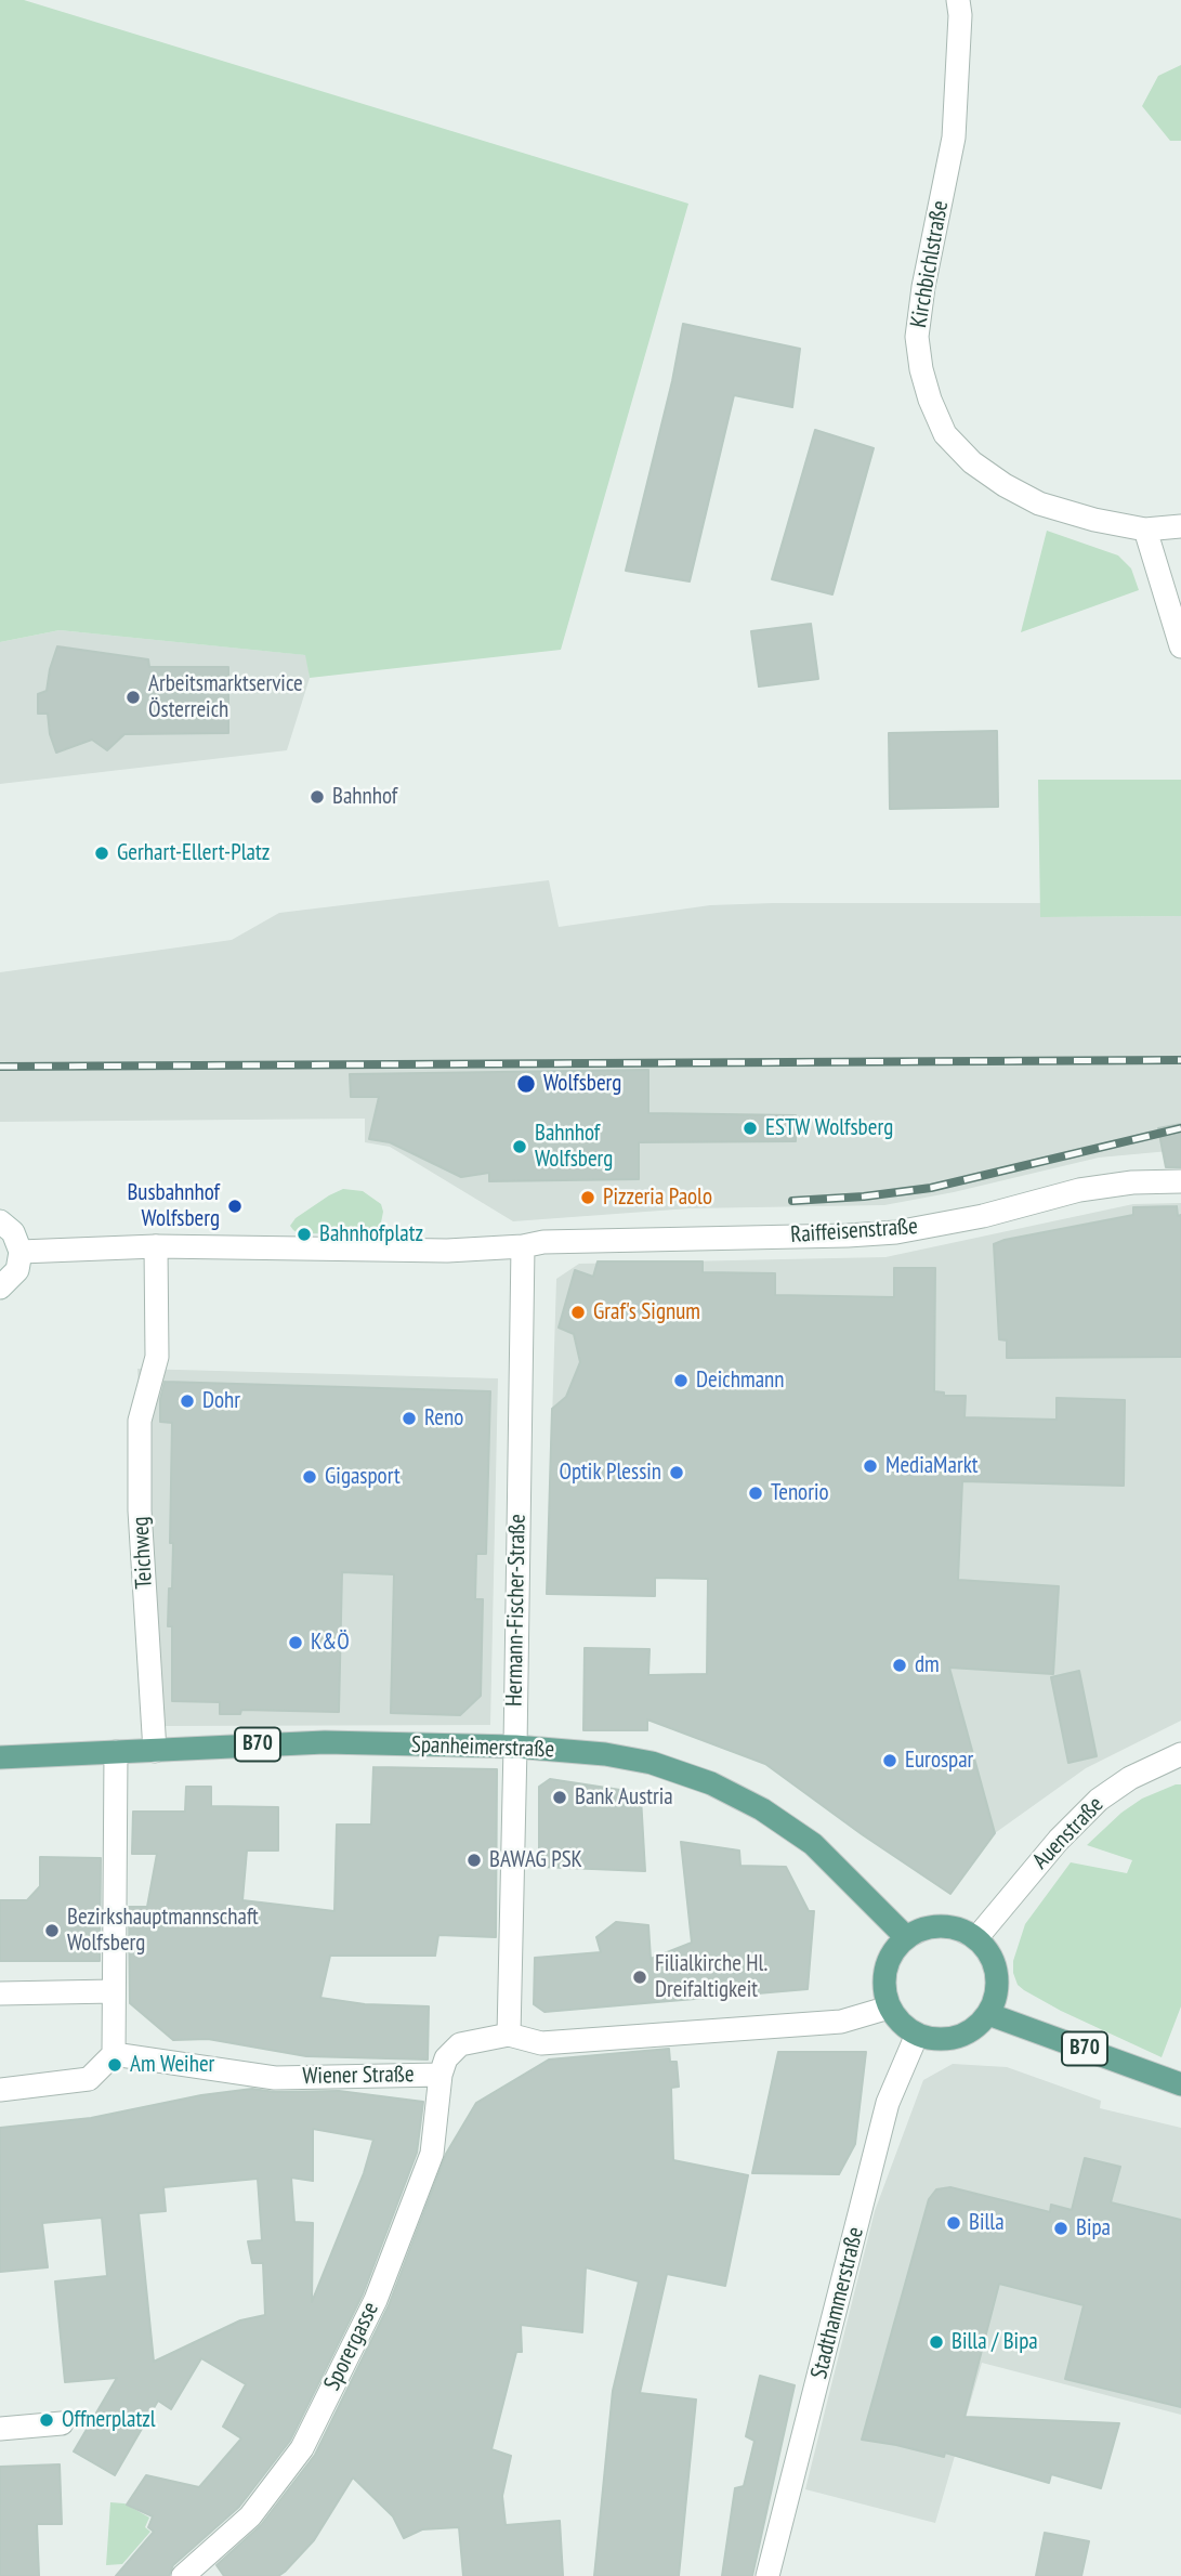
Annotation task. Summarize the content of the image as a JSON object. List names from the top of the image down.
{
  "streets": {
    "main road": ["B70", "Spanheimerstraße"],
    "street": [
      "Kirchbichlstraße",
      "Raiffeisenstraße",
      "Teichweg",
      "Hermann-Fischer-Straße",
      "Auenstraße",
      "Wiener Straße",
      "Stadthammerstraße",
      "Sporergasse"
    ]
  },
  "crossings": [
    ["Raiffeisenstraße", "Hermann-Fischer-Straße"],
    ["Teichweg", "Spanheimerstraße"],
    ["Hermann-Fischer-Straße", "Spanheimerstraße"],
    ["Hermann-Fischer-Straße", "Wiener Straße"],
    ["B70", "Spanheimerstraße"],
    ["B70", "Auenstraße"],
    ["B70", "Wiener Straße"],
    ["B70", "Stadthammerstraße"],
    ["Spanheimerstraße", "Auenstraße"],
    ["Spanheimerstraße", "Wiener Straße"],
    ["Spanheimerstraße", "Stadthammerstraße"],
    ["Auenstraße", "Wiener Straße"],
    ["Auenstraße", "Stadthammerstraße"],
    ["Wiener Straße", "Stadthammerstraße"],
    ["Wiener Straße", "Sporergasse"]
  ],
  "places": [
    "Arbeitsmarktservice Österreich",
    "Bahnhof",
    "Gerhart-Ellert-Platz",
    "Wolfsberg",
    "ESTW Wolfsberg",
    "Bahnhof Wolfsberg",
    "Pizzeria Paolo",
    "Busbahnhof Wolfsberg",
    "Bahnhofplatz",
    "Graf's Signum",
    "Deichmann",
    "Dohr",
    "Reno",
    "MediaMarkt",
    "Optik Plessin",
    "Gigasport",
    "Tenorio",
    "K&Ö",
    "dm",
    "Eurospar",
    "Bank Austria",
    "BAWAG PSK",
    "Bezirkshauptmannschaft Wolfsberg",
    "Filialkirche Hl. Dreifaltigkeit",
    "Am Weiher",
    "Billa",
    "Bipa",
    "Billa / Bipa",
    "Offnerplatzl"
  ]
}
